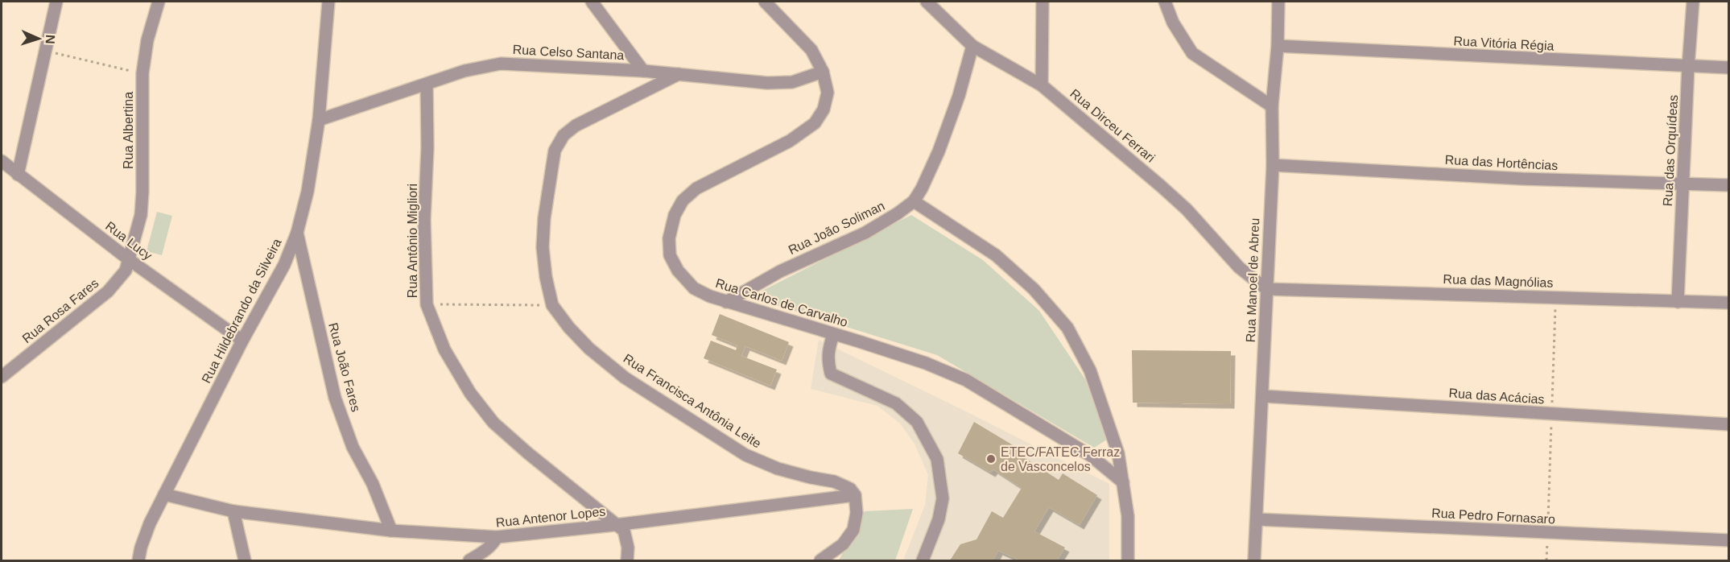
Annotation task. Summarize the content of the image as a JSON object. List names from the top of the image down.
{
  "streets": {
    "street": [
      "Rua Vitória Régia",
      "Rua Celso Santana",
      "Rua Dirceu Ferrari",
      "Rua Albertina",
      "Rua das Orquídeas",
      "Rua das Hortências",
      "Rua João Soliman",
      "Rua Lucy",
      "Rua Antônio Migliori",
      "Rua Manoel de Abreu",
      "Rua das Magnólias",
      "Rua Carlos de Carvalho",
      "Rua Rosa Fares",
      "Rua Hildebrando da Silveira",
      "Rua João Fares",
      "Rua das Acácias",
      "Rua Francisca Antônia Leite",
      "Rua Pedro Fornasaro",
      "Rua Antenor Lopes"
    ]
  },
  "crossings": [
    ["Rua Vitória Régia", "Rua das Orquídeas"],
    ["Rua Vitória Régia", "Rua Manoel de Abreu"],
    ["Rua Celso Santana", "Rua Antônio Migliori"],
    ["Rua Celso Santana", "Rua Carlos de Carvalho"],
    ["Rua Celso Santana", "Rua Hildebrando da Silveira"],
    ["Rua Celso Santana", "Rua Francisca Antônia Leite"],
    ["Rua Dirceu Ferrari", "Rua João Soliman"],
    ["Rua Dirceu Ferrari", "Rua Manoel de Abreu"],
    ["Rua Dirceu Ferrari", "Rua das Magnólias"],
    ["Rua Albertina", "Rua Lucy"],
    ["Rua Albertina", "Rua Rosa Fares"],
    ["Rua das Orquídeas", "Rua das Hortências"],
    ["Rua das Orquídeas", "Rua das Magnólias"],
    ["Rua das Hortências", "Rua Manoel de Abreu"],
    ["Rua João Soliman", "Rua Carlos de Carvalho"],
    ["Rua Lucy", "Rua Rosa Fares"],
    ["Rua Lucy", "Rua Hildebrando da Silveira"],
    ["Rua Antônio Migliori", "Rua Antenor Lopes"],
    ["Rua Manoel de Abreu", "Rua das Magnólias"],
    ["Rua Manoel de Abreu", "Rua das Acácias"],
    ["Rua Manoel de Abreu", "Rua Pedro Fornasaro"],
    ["Rua Hildebrando da Silveira", "Rua João Fares"],
    ["Rua Hildebrando da Silveira", "Rua Antenor Lopes"],
    ["Rua João Fares", "Rua Antenor Lopes"],
    ["Rua Francisca Antônia Leite", "Rua Antenor Lopes"]
  ],
  "places": ["ETEC/FATEC Ferraz de Vasconcelos"],
  "north": "right"
}
